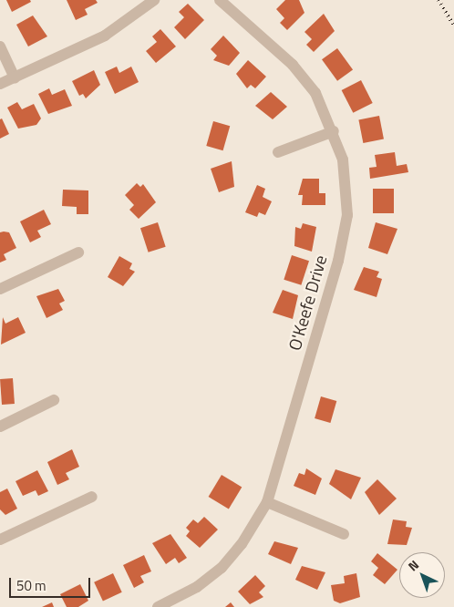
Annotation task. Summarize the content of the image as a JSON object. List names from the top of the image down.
{
  "streets": {
    "street": ["O'Keefe Drive"]
  },
  "scale_bar": "50 m",
  "north": "top left"
}
